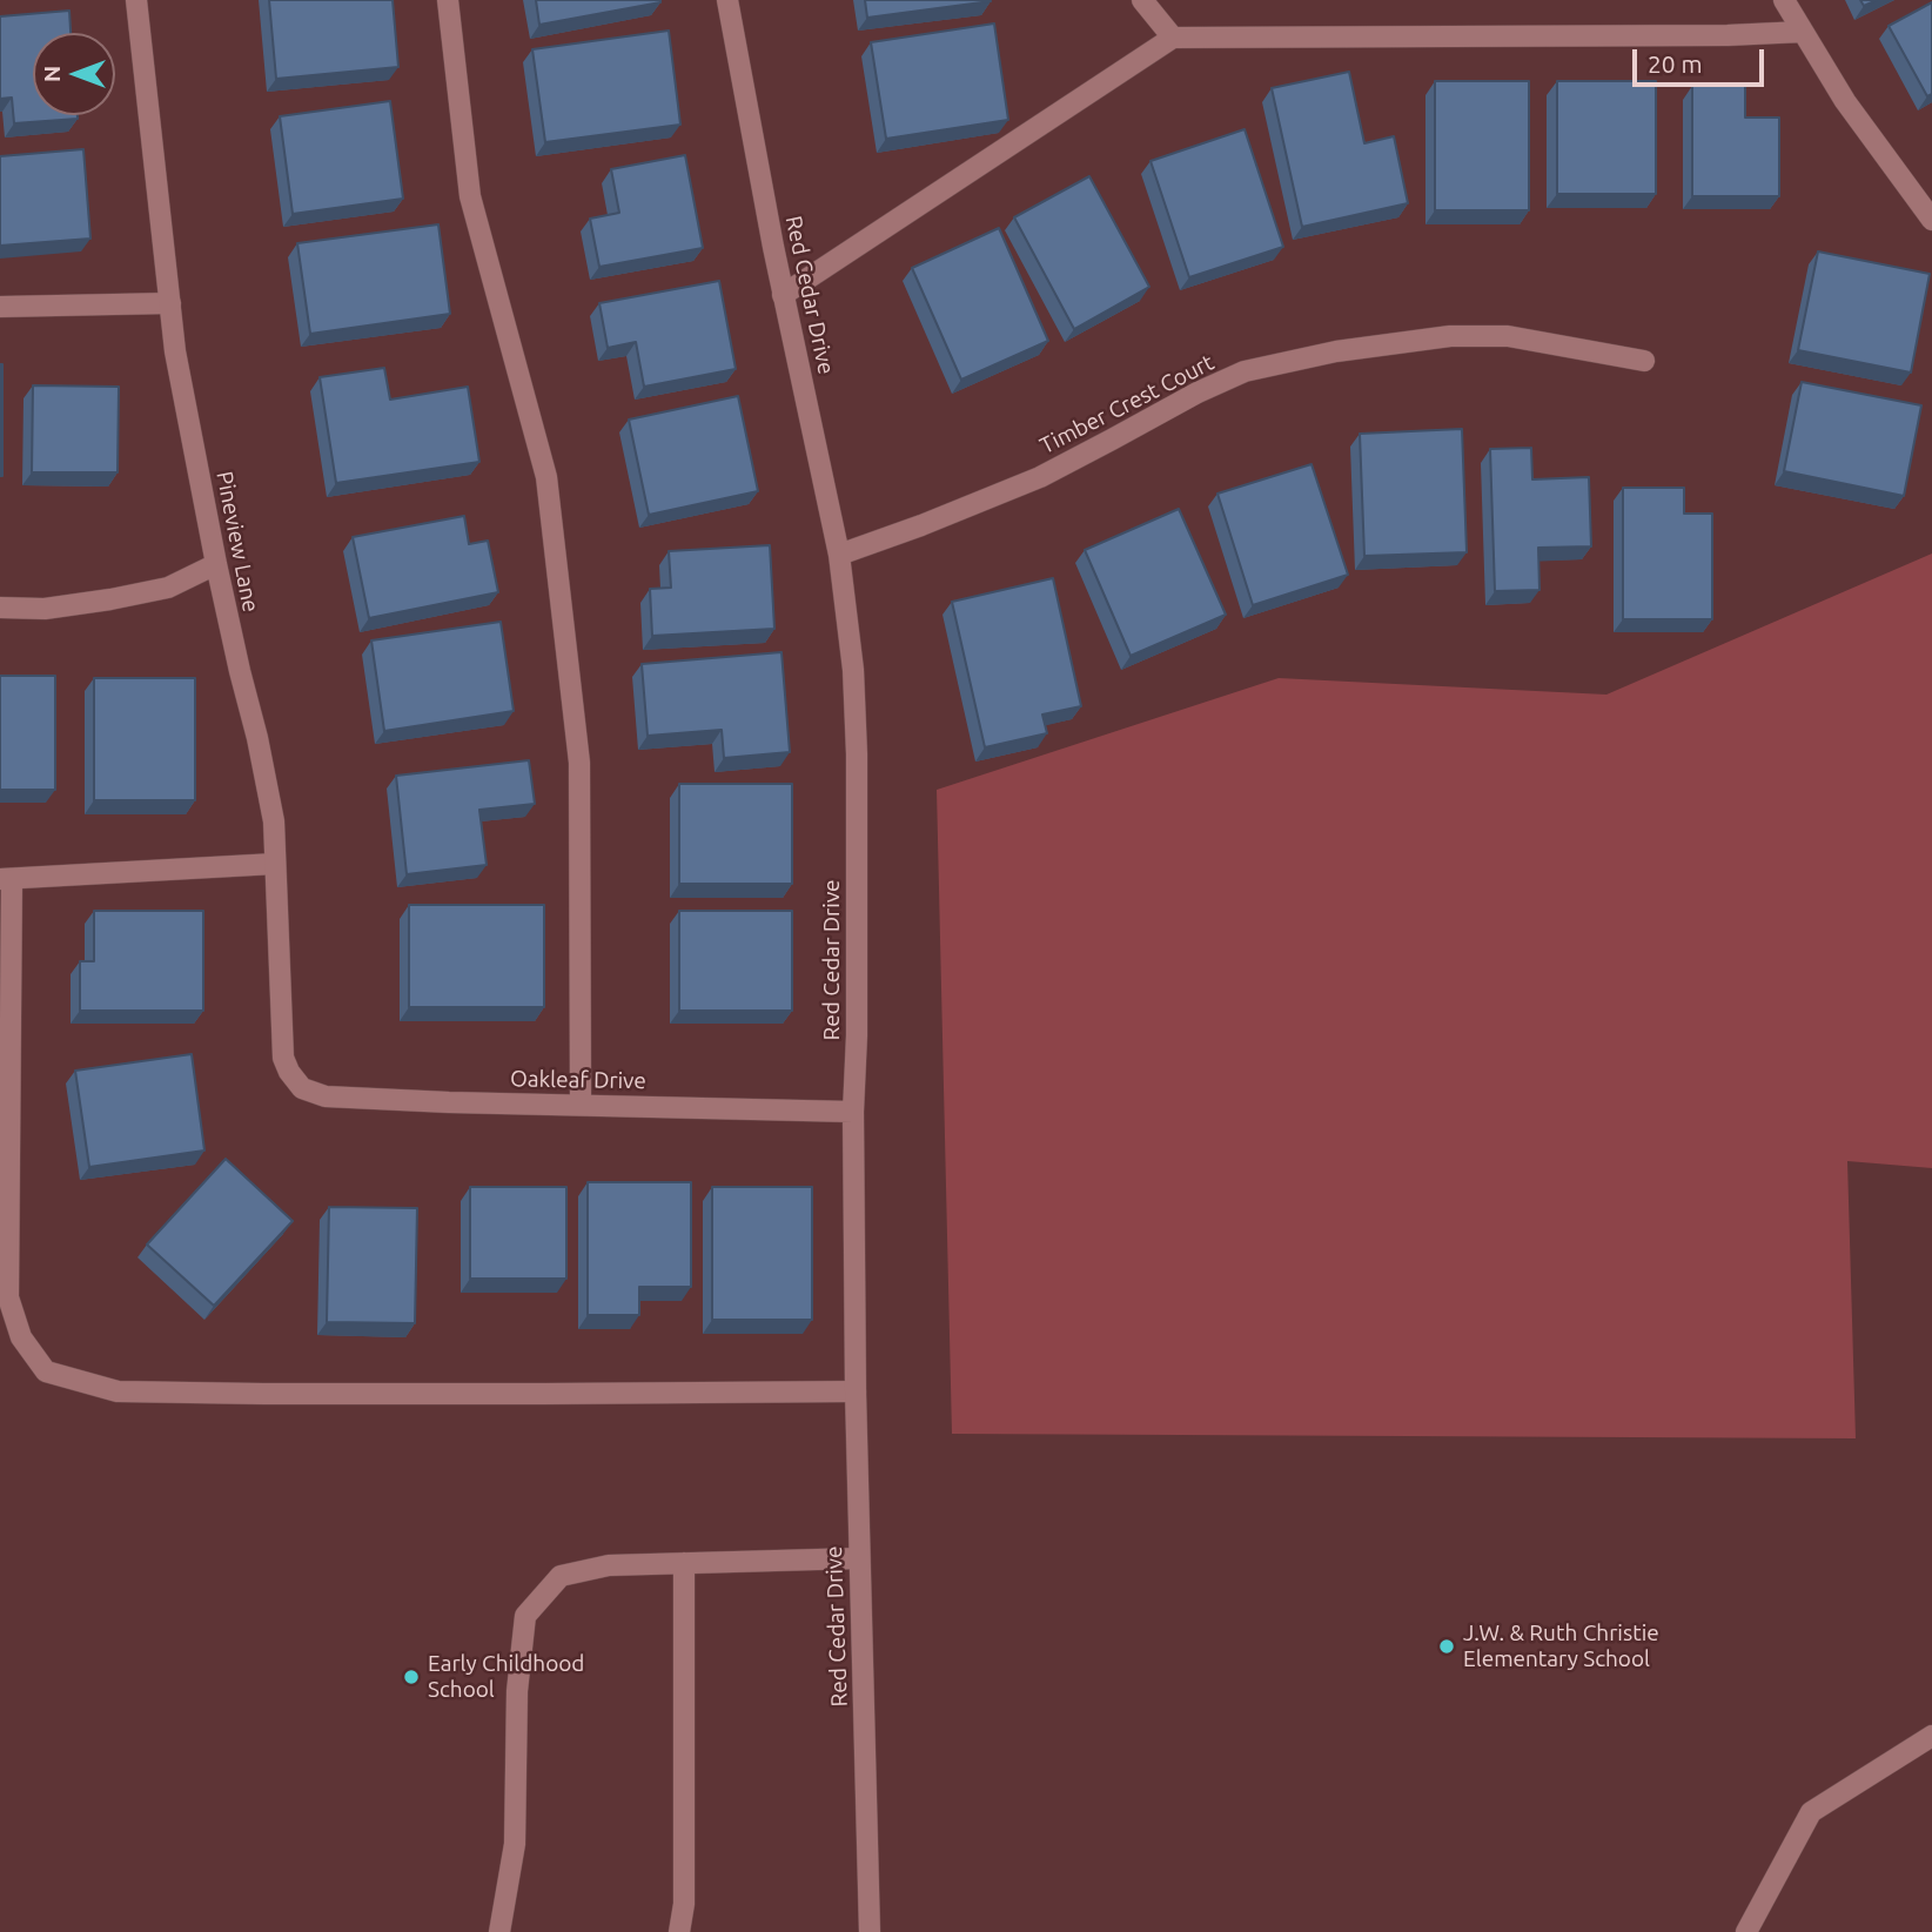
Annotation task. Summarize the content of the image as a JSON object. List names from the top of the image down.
{
  "streets": {
    "street": [
      "Red Cedar Drive",
      "Timber Crest Court",
      "Pineview Lane",
      "Oakleaf Drive"
    ]
  },
  "crossings": [
    ["Red Cedar Drive", "Timber Crest Court"],
    ["Red Cedar Drive", "Oakleaf Drive"],
    ["Pineview Lane", "Oakleaf Drive"]
  ],
  "places": ["J.W. & Ruth Christie Elementary School", "Early Childhood School"],
  "scale_bar": "20 m",
  "north": "left"
}
